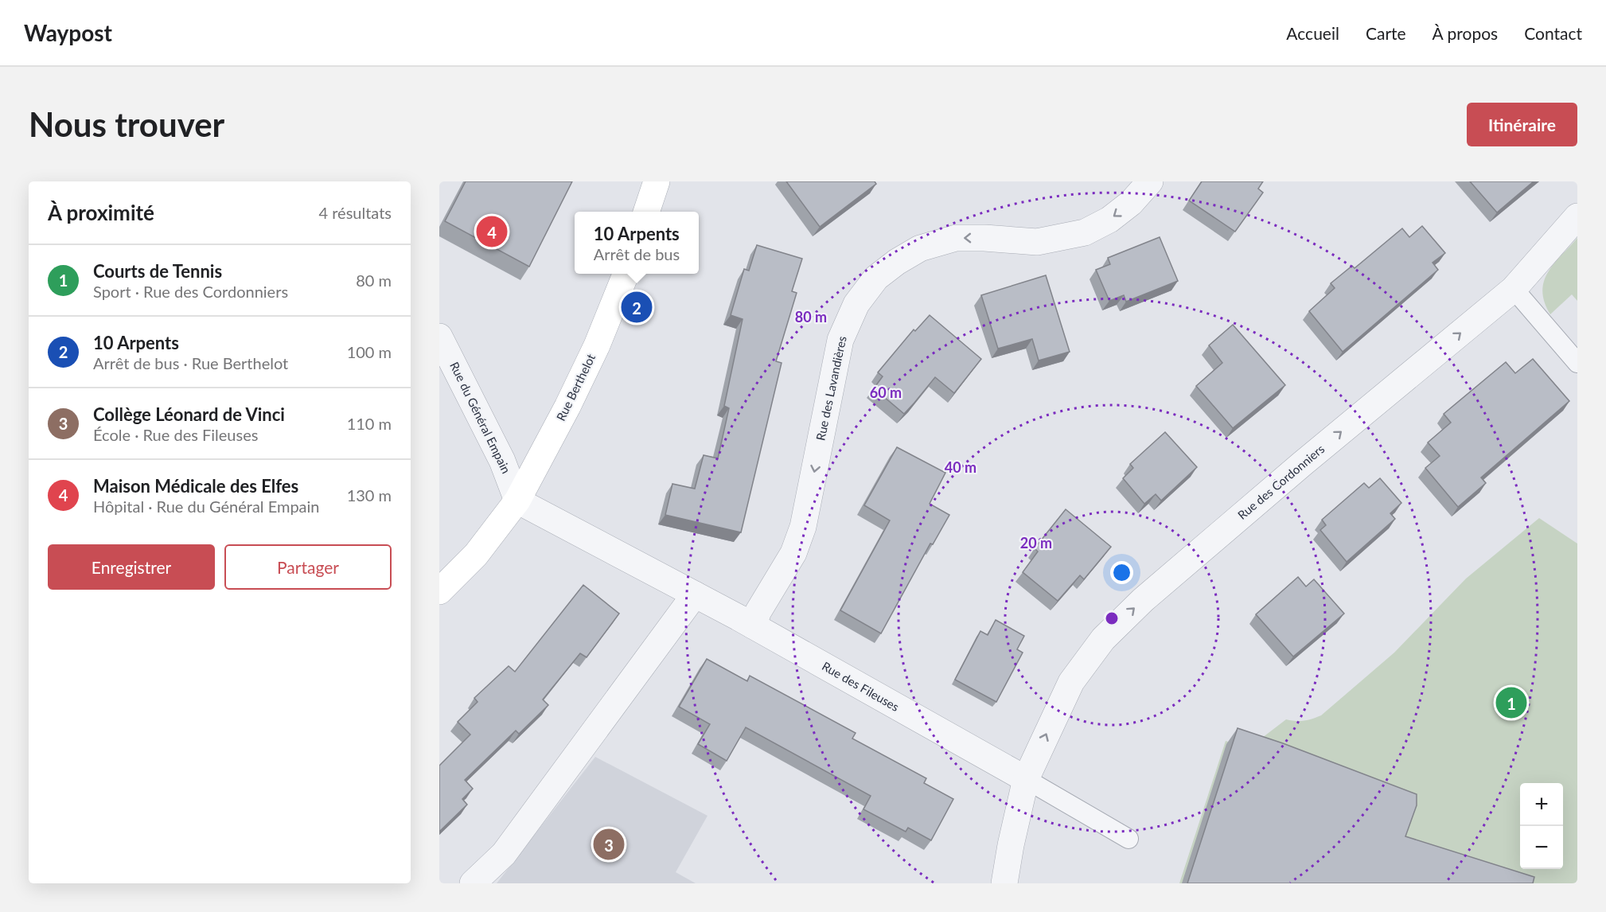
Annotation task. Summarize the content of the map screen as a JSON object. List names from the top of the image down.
{
  "streets": {
    "street": [
      "Rue Berthelot",
      "Rue des Lavandières",
      "Rue du Général Empain",
      "Rue des Cordonniers",
      "Rue des Fileuses"
    ]
  },
  "crossings": [
    ["Rue Berthelot", "Rue du Général Empain"],
    ["Rue Berthelot", "Rue des Fileuses"],
    ["Rue des Lavandières", "Rue des Fileuses"],
    ["Rue du Général Empain", "Rue des Fileuses"],
    ["Rue des Cordonniers", "Rue des Fileuses"]
  ],
  "one_way": ["Rue des Lavandières", "Rue des Cordonniers"],
  "page": {
    "header": "Waypost",
    "nav": [
      "Accueil",
      "Carte",
      "À propos",
      "Contact"
    ],
    "buttons": [
      "Itinéraire",
      ["Enregistrer", "Partager"]
    ],
    "title": "Nous trouver",
    "heading": ["À proximité", "4 résultats"],
    "popup": ["10 Arpents", "Arrêt de bus"],
    "pins": [
      "4",
      "2",
      "1",
      "3"
    ],
    "list": [
      {
        "mark": "1",
        "name": "Courts de Tennis",
        "note": "Sport · Rue des Cordonniers",
        "value": "80 m"
      },
      {
        "mark": "2",
        "name": "10 Arpents",
        "note": "Arrêt de bus · Rue Berthelot",
        "value": "100 m"
      },
      {
        "mark": "3",
        "name": "Collège Léonard de Vinci",
        "note": "École · Rue des Fileuses",
        "value": "110 m"
      },
      {
        "mark": "4",
        "name": "Maison Médicale des Elfes",
        "note": "Hôpital · Rue du Général Empain",
        "value": "130 m"
      }
    ],
    "map_buttons": ["+", "−"]
  },
  "rings": [
    "80 m",
    "60 m",
    "40 m",
    "20 m"
  ]
}
